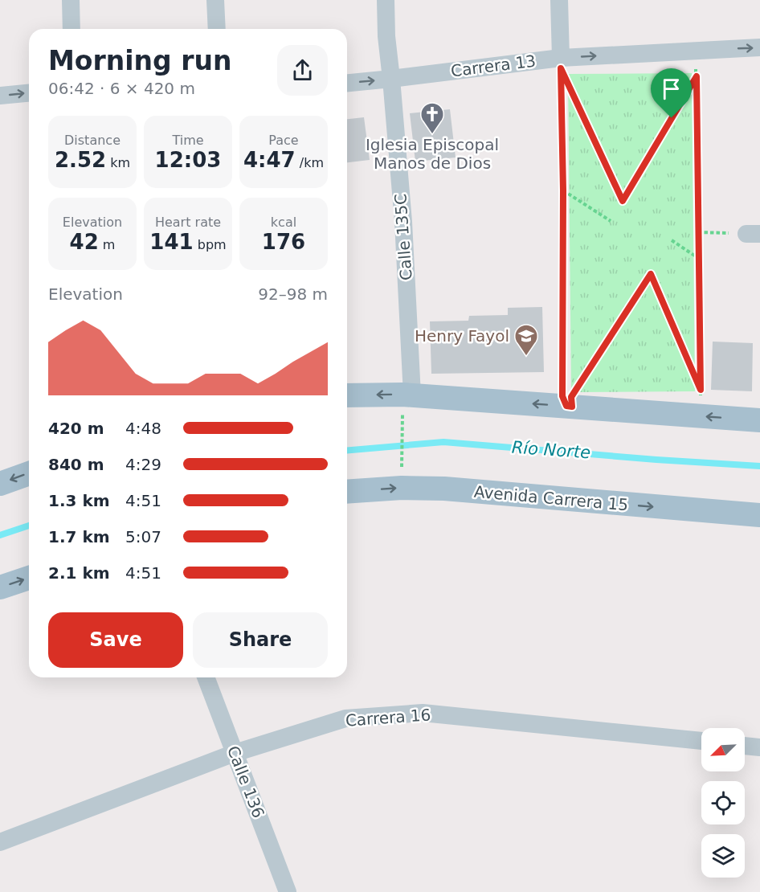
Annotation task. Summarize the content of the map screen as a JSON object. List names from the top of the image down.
{
  "streets": {
    "main road": ["Avenida Carrera 15"],
    "street": [
      "Carrera 13",
      "Calle 135C",
      "Carrera 16",
      "Calle 136"
    ]
  },
  "crossings": [
    ["Carrera 13", "Calle 135C"],
    ["Carrera 16", "Calle 136"]
  ],
  "one_way": ["Carrera 13"],
  "water": ["Río Norte"],
  "places": {
    "church": ["Iglesia Episcopal Manos de Dios"],
    "school or university": ["Henry Fayol"]
  },
  "north": "bottom left",
  "page": {
    "heading": ["Morning run", "06:42 · 6 × 420 m"],
    "stats": [
      ["Distance", "2.52 km"],
      ["Time", "12:03"],
      ["Pace", "4:47 /km"],
      ["Elevation", "42 m"],
      ["Heart rate", "141 bpm"],
      ["kcal", "176"]
    ],
    "chart": ["Elevation", "92–98 m"],
    "list": [
      {
        "name": "420 m",
        "note": "4:48"
      },
      {
        "name": "840 m",
        "note": "4:29"
      },
      {
        "name": "1.3 km",
        "note": "4:51"
      },
      {
        "name": "1.7 km",
        "note": "5:07"
      },
      {
        "name": "2.1 km",
        "note": "4:51"
      }
    ],
    "buttons": ["Save", "Share"]
  }
}
